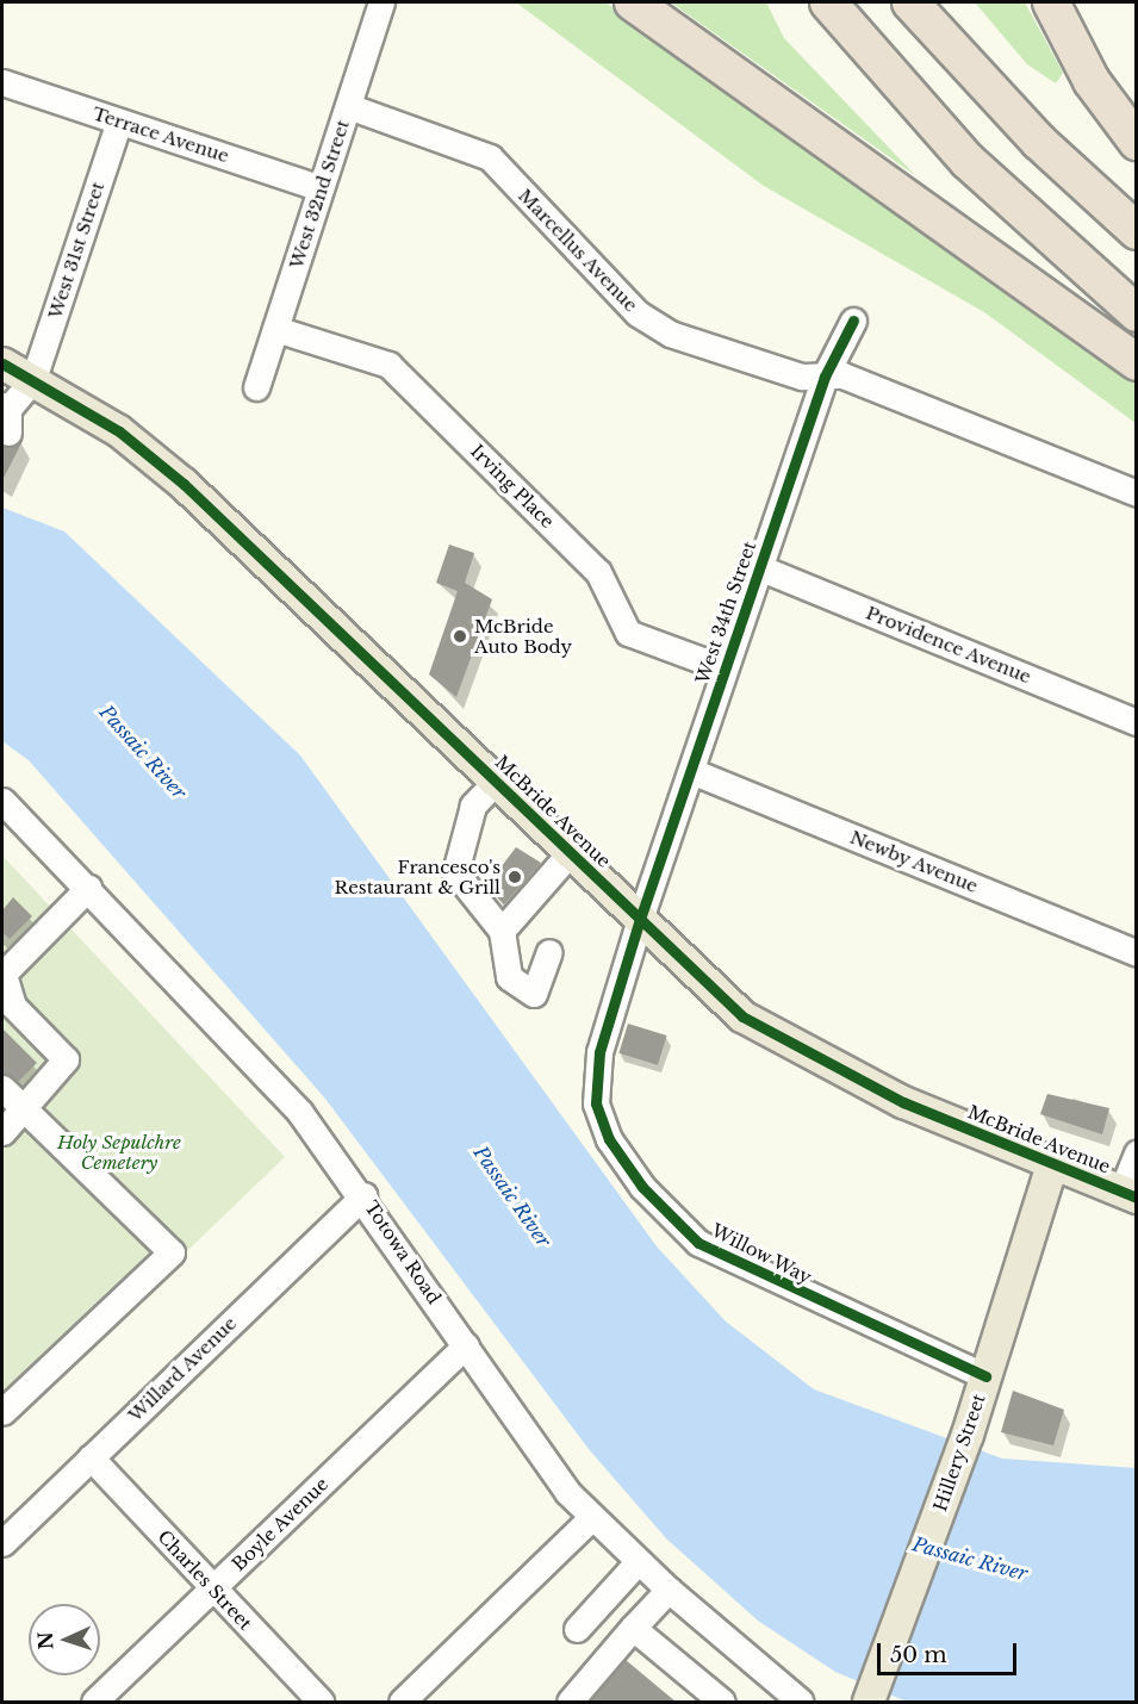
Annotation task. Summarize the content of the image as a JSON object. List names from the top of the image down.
{
  "streets": {
    "main road": ["McBride Avenue", "Hillery Street"],
    "street": [
      "Terrace Avenue",
      "West 32nd Street",
      "West 31st Street",
      "Marcellus Avenue",
      "Irving Place",
      "West 34th Street",
      "Providence Avenue",
      "Newby Avenue",
      "Totowa Road",
      "Willow Way",
      "Willard Avenue",
      "Boyle Avenue",
      "Charles Street"
    ]
  },
  "crossings": [
    ["Terrace Avenue", "West 32nd Street"],
    ["Terrace Avenue", "West 31st Street"],
    ["West 32nd Street", "Marcellus Avenue"],
    ["West 32nd Street", "Irving Place"],
    ["West 31st Street", "McBride Avenue"],
    ["Marcellus Avenue", "West 34th Street"],
    ["Irving Place", "West 34th Street"],
    ["West 34th Street", "Providence Avenue"],
    ["West 34th Street", "McBride Avenue"],
    ["West 34th Street", "Newby Avenue"],
    ["West 34th Street", "Willow Way"],
    ["McBride Avenue", "Willow Way"],
    ["McBride Avenue", "Hillery Street"],
    ["Totowa Road", "Willard Avenue"],
    ["Totowa Road", "Boyle Avenue"],
    ["Willow Way", "Hillery Street"],
    ["Willard Avenue", "Charles Street"],
    ["Boyle Avenue", "Charles Street"]
  ],
  "water": ["Passaic River"],
  "parks": ["Holy Sepulchre Cemetery"],
  "places": ["McBride Auto Body", "Francesco's Restaurant & Grill"],
  "scale_bar": "50 m",
  "north": "left"
}
